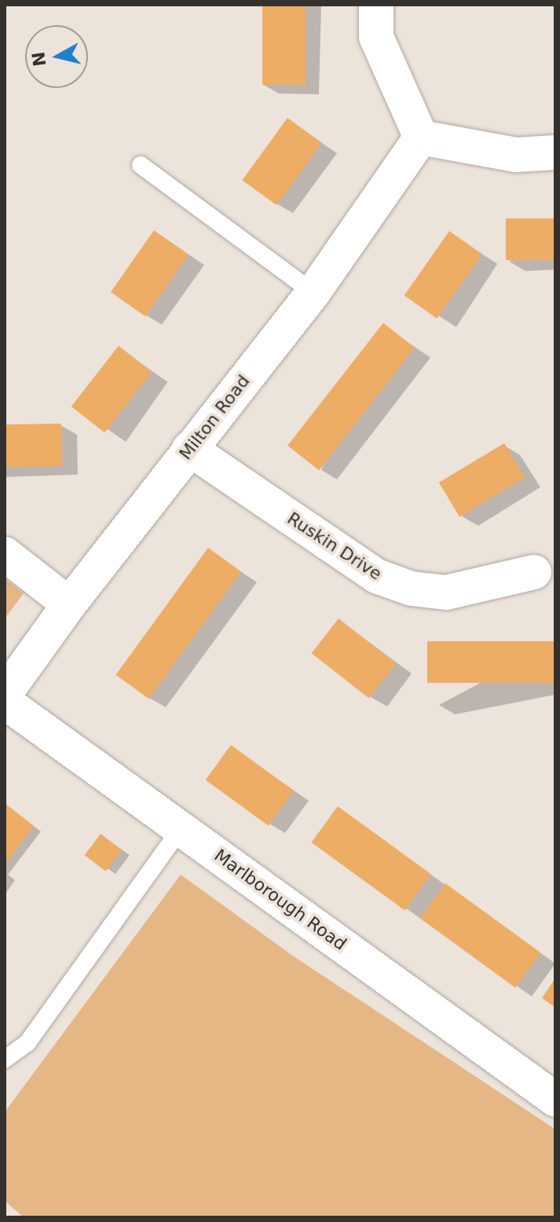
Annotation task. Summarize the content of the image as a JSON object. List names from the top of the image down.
{
  "streets": {
    "street": ["Milton Road", "Ruskin Drive", "Marlborough Road"]
  },
  "crossings": [
    ["Milton Road", "Ruskin Drive"]
  ],
  "north": "left"
}
